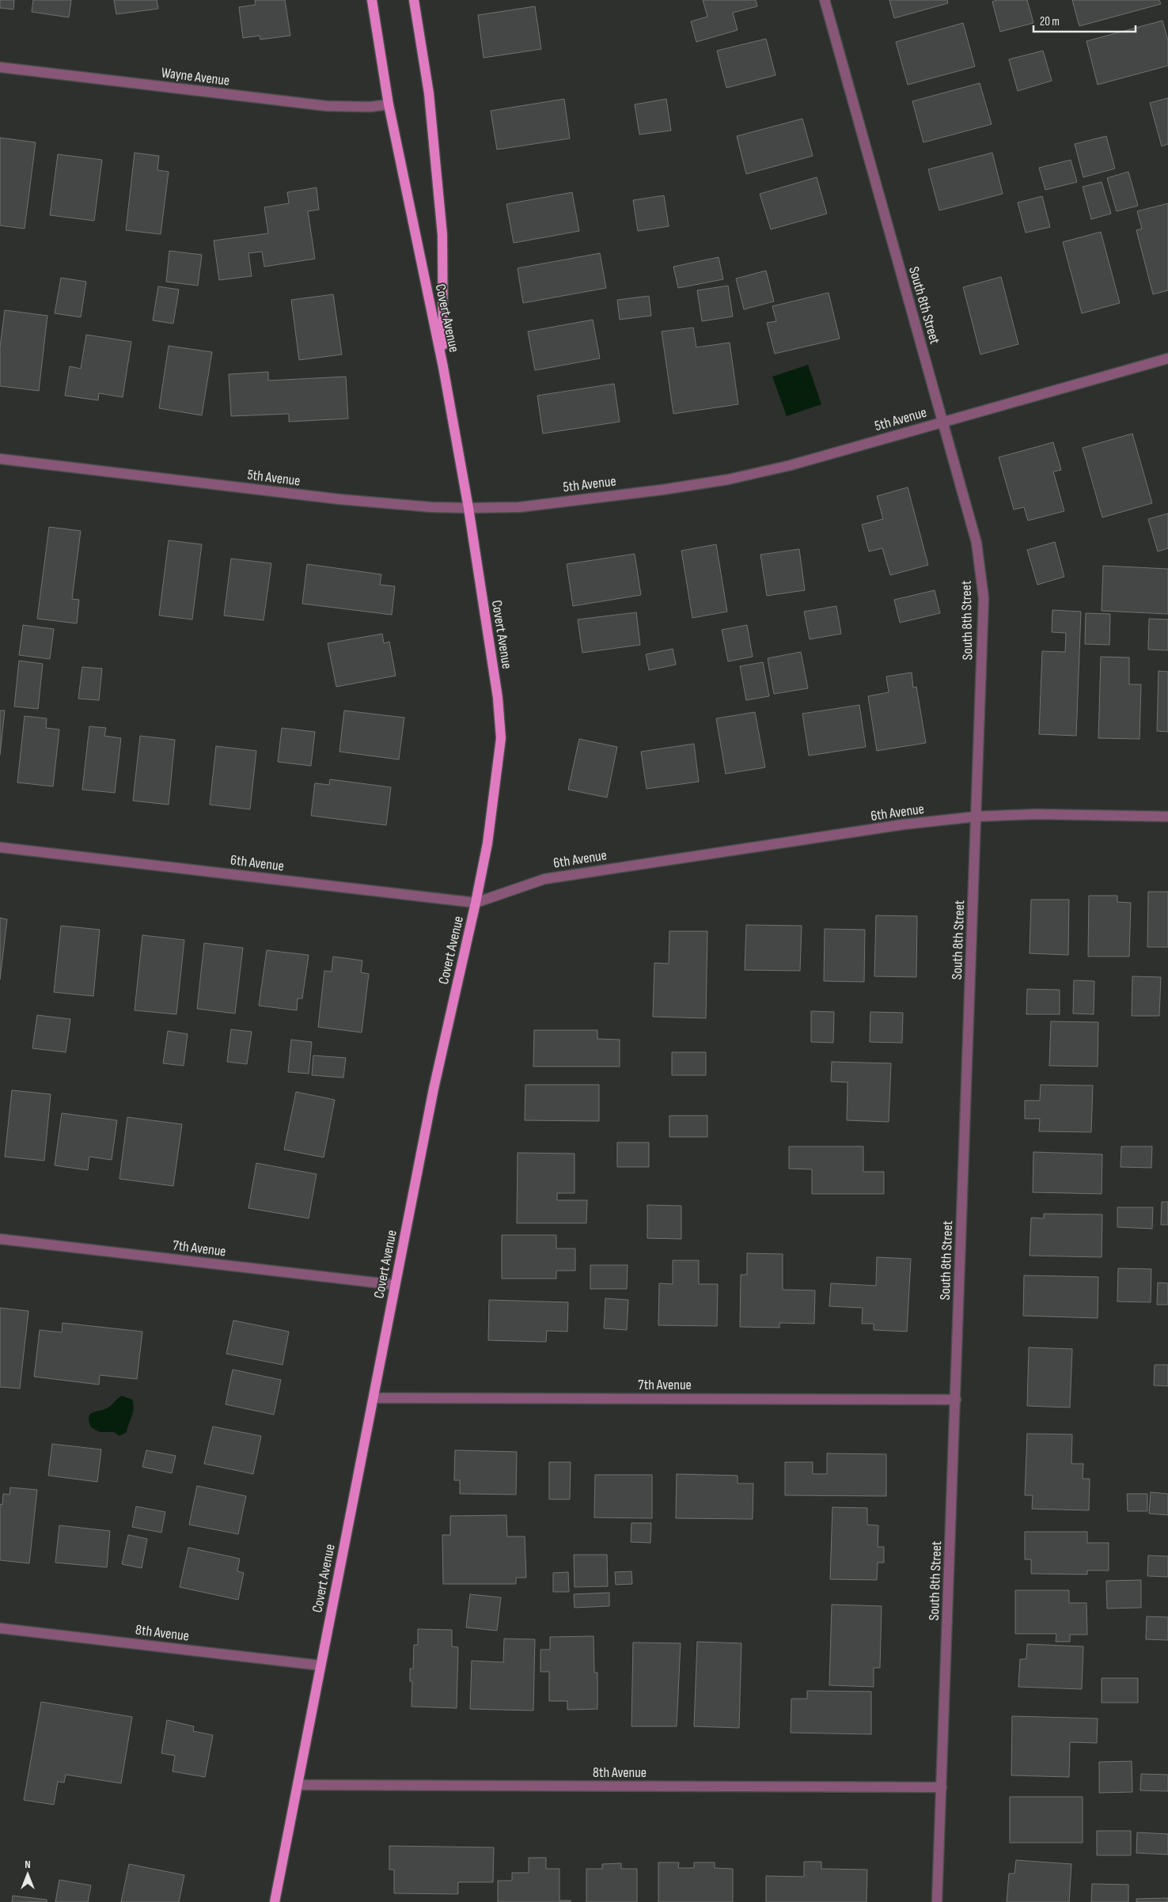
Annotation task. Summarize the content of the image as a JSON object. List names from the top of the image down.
{
  "streets": {
    "main road": ["Covert Avenue"],
    "street": [
      "Wayne Avenue",
      "South 8th Street",
      "5th Avenue",
      "6th Avenue",
      "7th Avenue",
      "8th Avenue"
    ]
  },
  "crossings": [
    ["Wayne Avenue", "Covert Avenue"],
    ["South 8th Street", "5th Avenue"],
    ["South 8th Street", "6th Avenue"],
    ["South 8th Street", "7th Avenue"],
    ["South 8th Street", "8th Avenue"],
    ["Covert Avenue", "5th Avenue"],
    ["Covert Avenue", "6th Avenue"],
    ["Covert Avenue", "7th Avenue"],
    ["Covert Avenue", "8th Avenue"]
  ],
  "scale_bar": "20 m",
  "north": "top"
}
